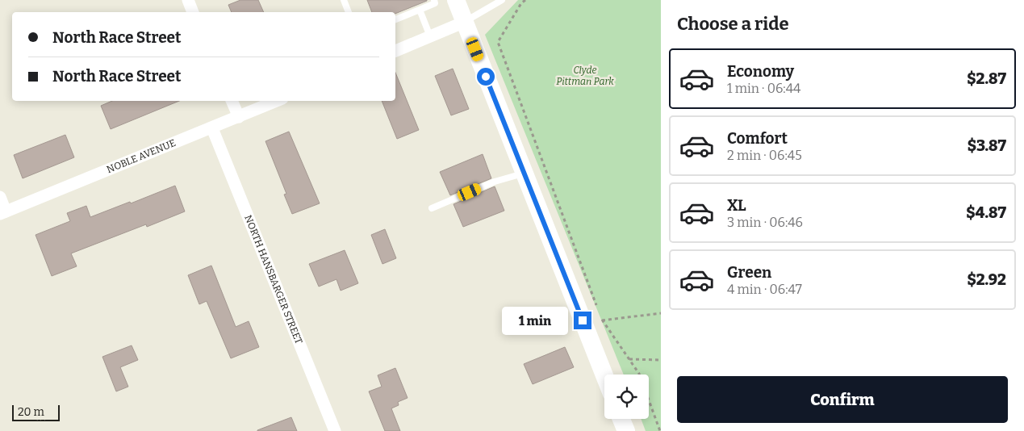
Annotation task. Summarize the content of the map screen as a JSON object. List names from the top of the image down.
{
  "streets": {
    "street": ["NOBLE AVENUE", "NORTH HANSBARGER STREET"]
  },
  "crossings": [
    ["NOBLE AVENUE", "NORTH HANSBARGER STREET"]
  ],
  "parks": ["Clyde Pittman Park"],
  "scale_bar": "20 m",
  "page": {
    "heading": "Choose a ride",
    "banner": ["North Race Street", "North Race Street"],
    "list": [
      {
        "name": "Economy",
        "note": "1 min · 06:44",
        "value": "$2.87"
      },
      {
        "name": "Comfort",
        "note": "2 min · 06:45",
        "value": "$3.87"
      },
      {
        "name": "XL",
        "note": "3 min · 06:46",
        "value": "$4.87"
      },
      {
        "name": "Green",
        "note": "4 min · 06:47",
        "value": "$2.92"
      }
    ],
    "bubble": "1 min",
    "buttons": "Confirm",
    "scale": "20 m"
  }
}
